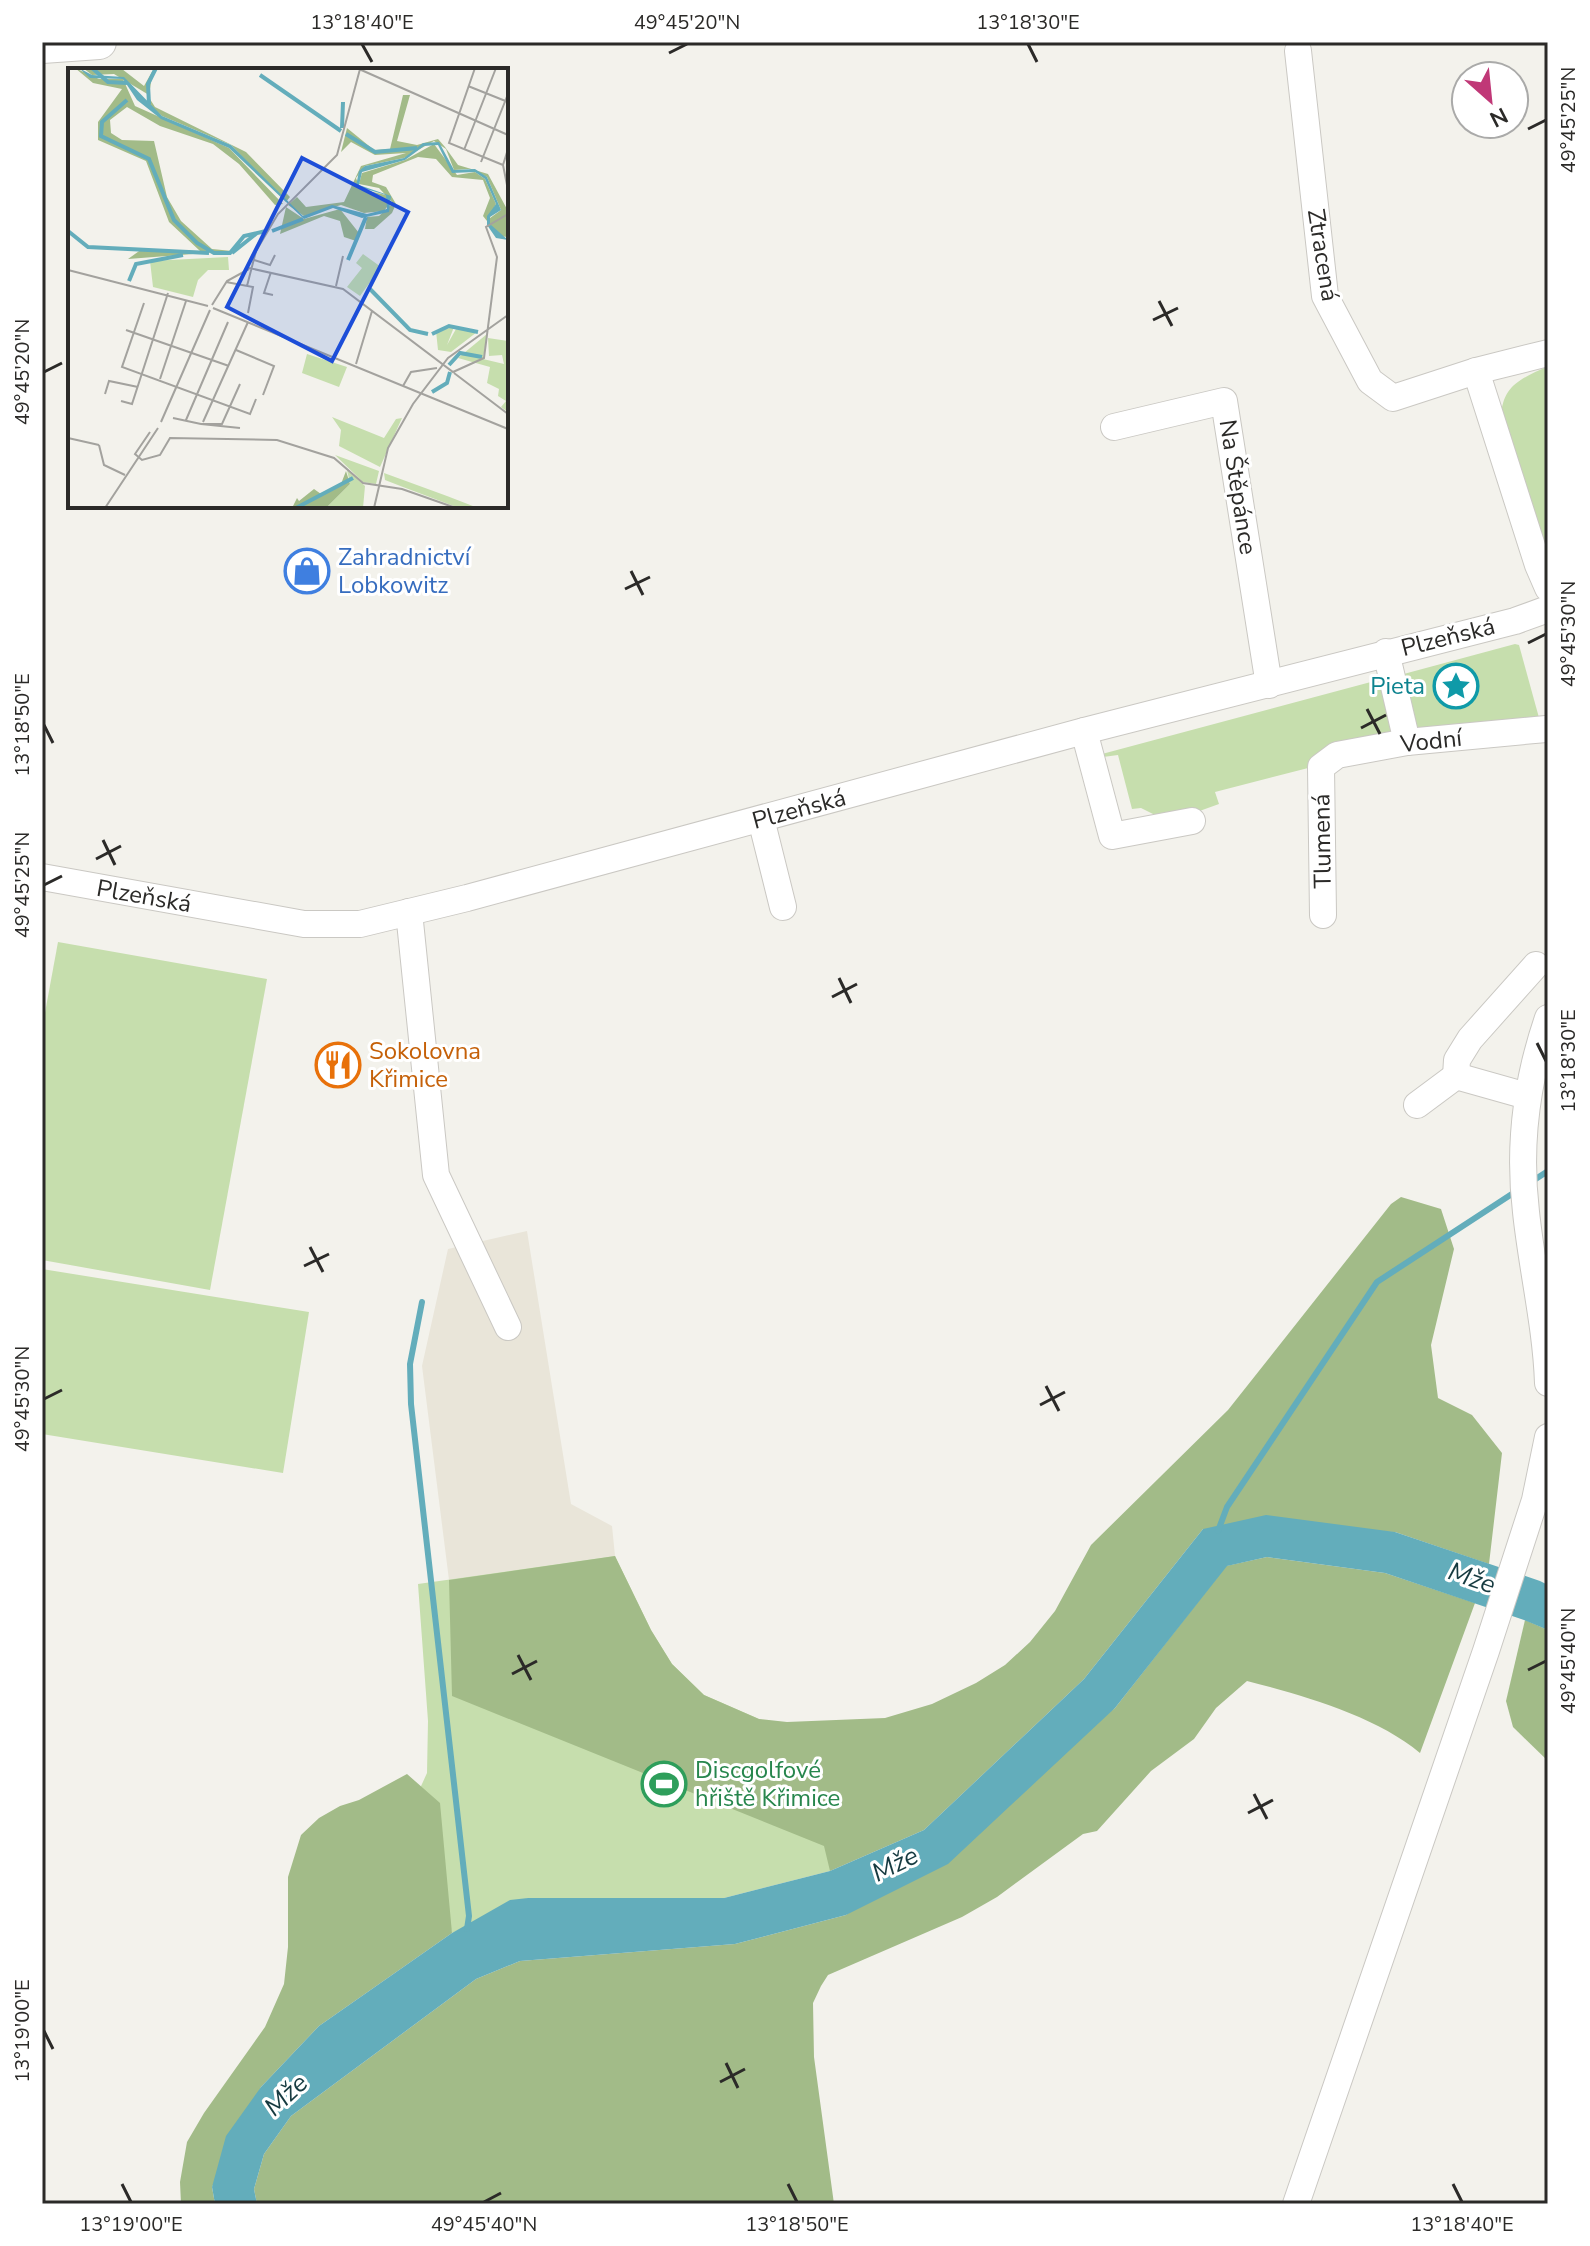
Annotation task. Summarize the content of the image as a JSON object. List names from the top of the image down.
{
  "streets": {
    "street": [
      "Ztracená",
      "Na Štěpánce",
      "Plzeňská",
      "Vodní",
      "Tlumená"
    ]
  },
  "crossings": [
    ["Na Štěpánce", "Plzeňská"],
    ["Vodní", "Tlumená"]
  ],
  "water": ["Mže"],
  "places": {
    "shop": ["Zahradnictví Lobkowitz"],
    "place": ["Pieta"],
    "restaurant": ["Sokolovna Křimice"],
    "sports": ["Discgolfové hřiště Křimice"]
  },
  "north": "bottom right",
  "coordinates": [
    "13°18'40\"E",
    "49°45'20\"N",
    "13°18'30\"E",
    "49°45'25\"N",
    "49°45'30\"N",
    "13°18'50\"E",
    "49°45'40\"N",
    "13°19'00\"E"
  ]
}
